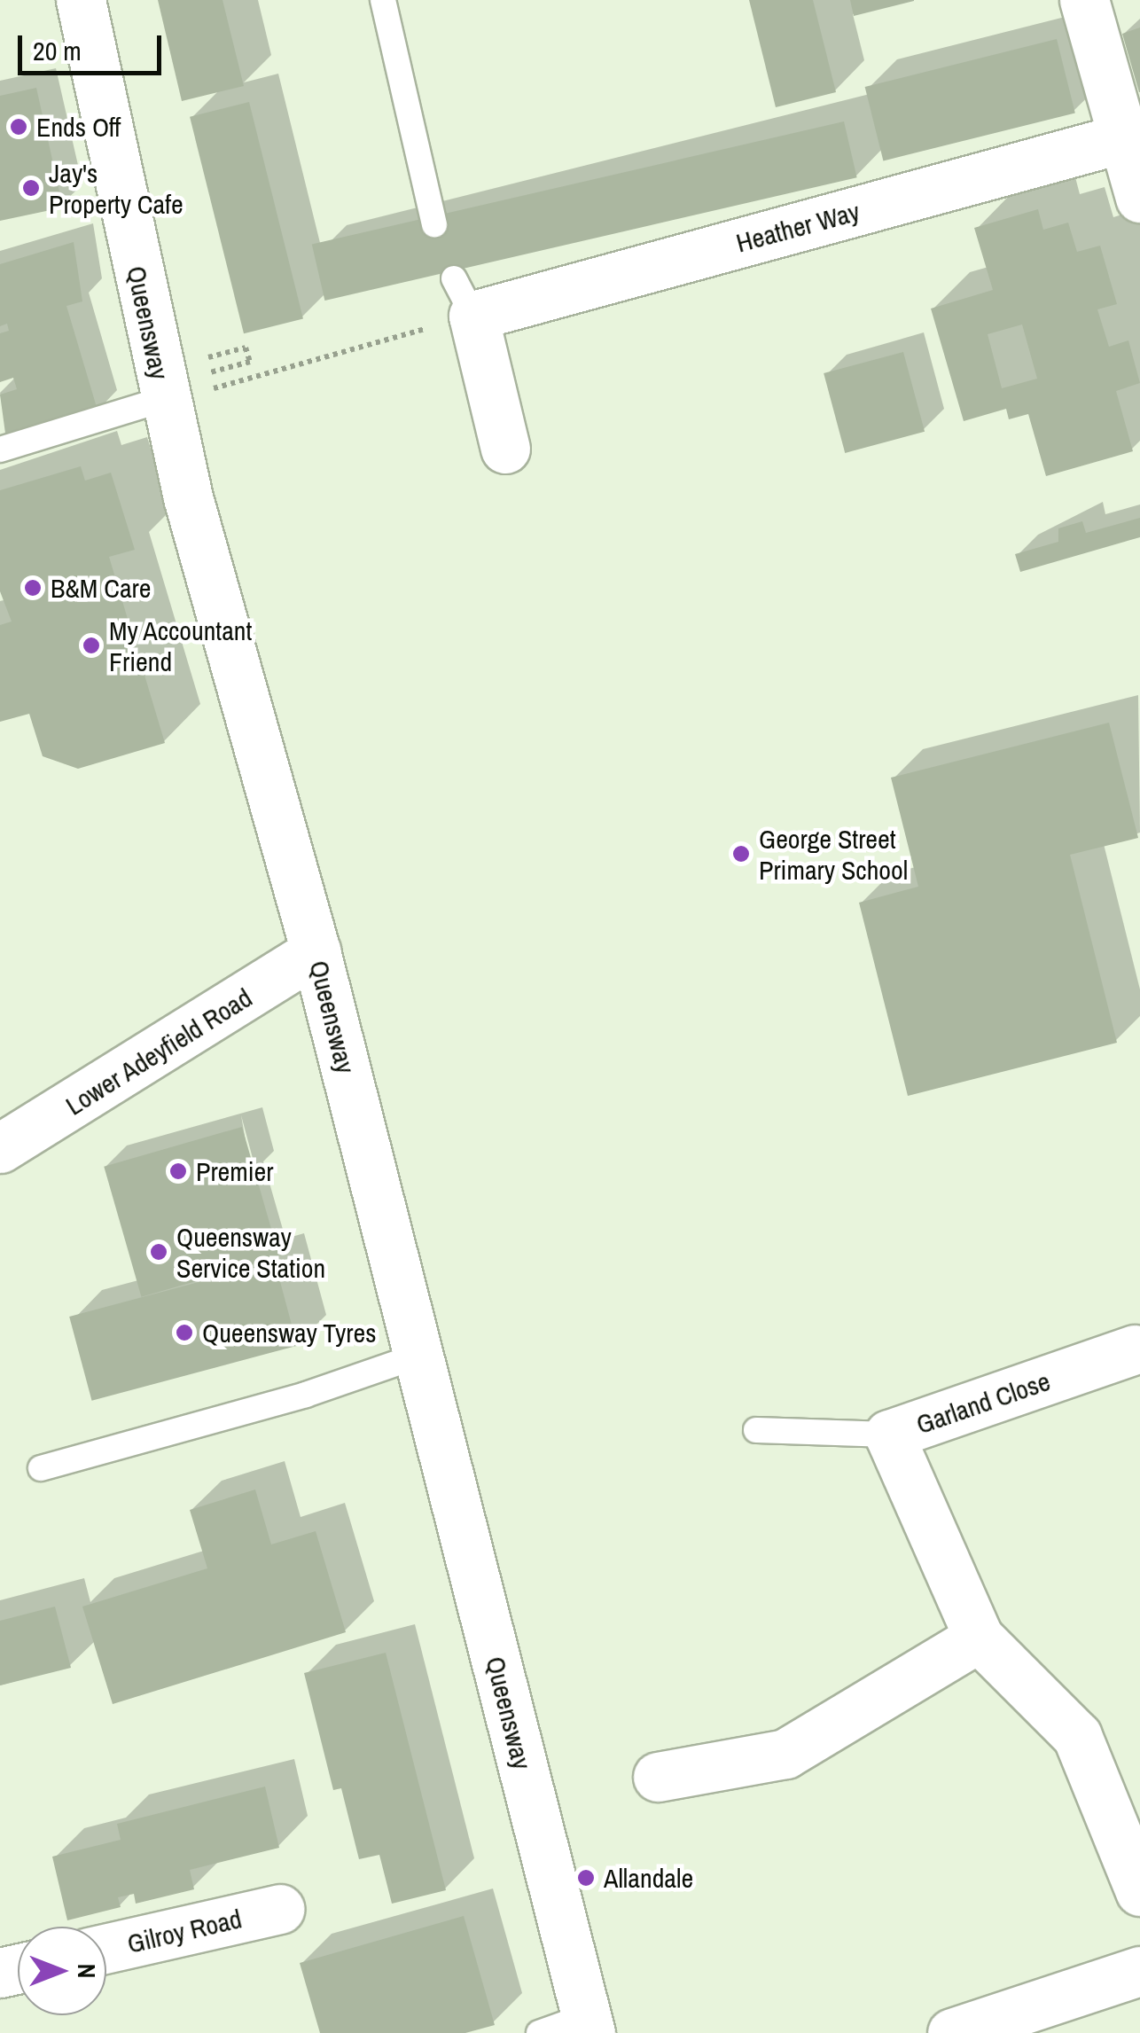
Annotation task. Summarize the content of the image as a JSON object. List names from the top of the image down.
{
  "streets": {
    "street": [
      "Heather Way",
      "Queensway",
      "Lower Adeyfield Road",
      "Garland Close",
      "Gilroy Road"
    ]
  },
  "crossings": [
    ["Queensway", "Lower Adeyfield Road"]
  ],
  "places": [
    "Ends Off",
    "Jay's Property Cafe",
    "B&M Care",
    "My Accountant Friend",
    "George Street Primary School",
    "Premier",
    "Queensway Service Station",
    "Queensway Tyres",
    "Allandale"
  ],
  "scale_bar": "20 m",
  "north": "right"
}
